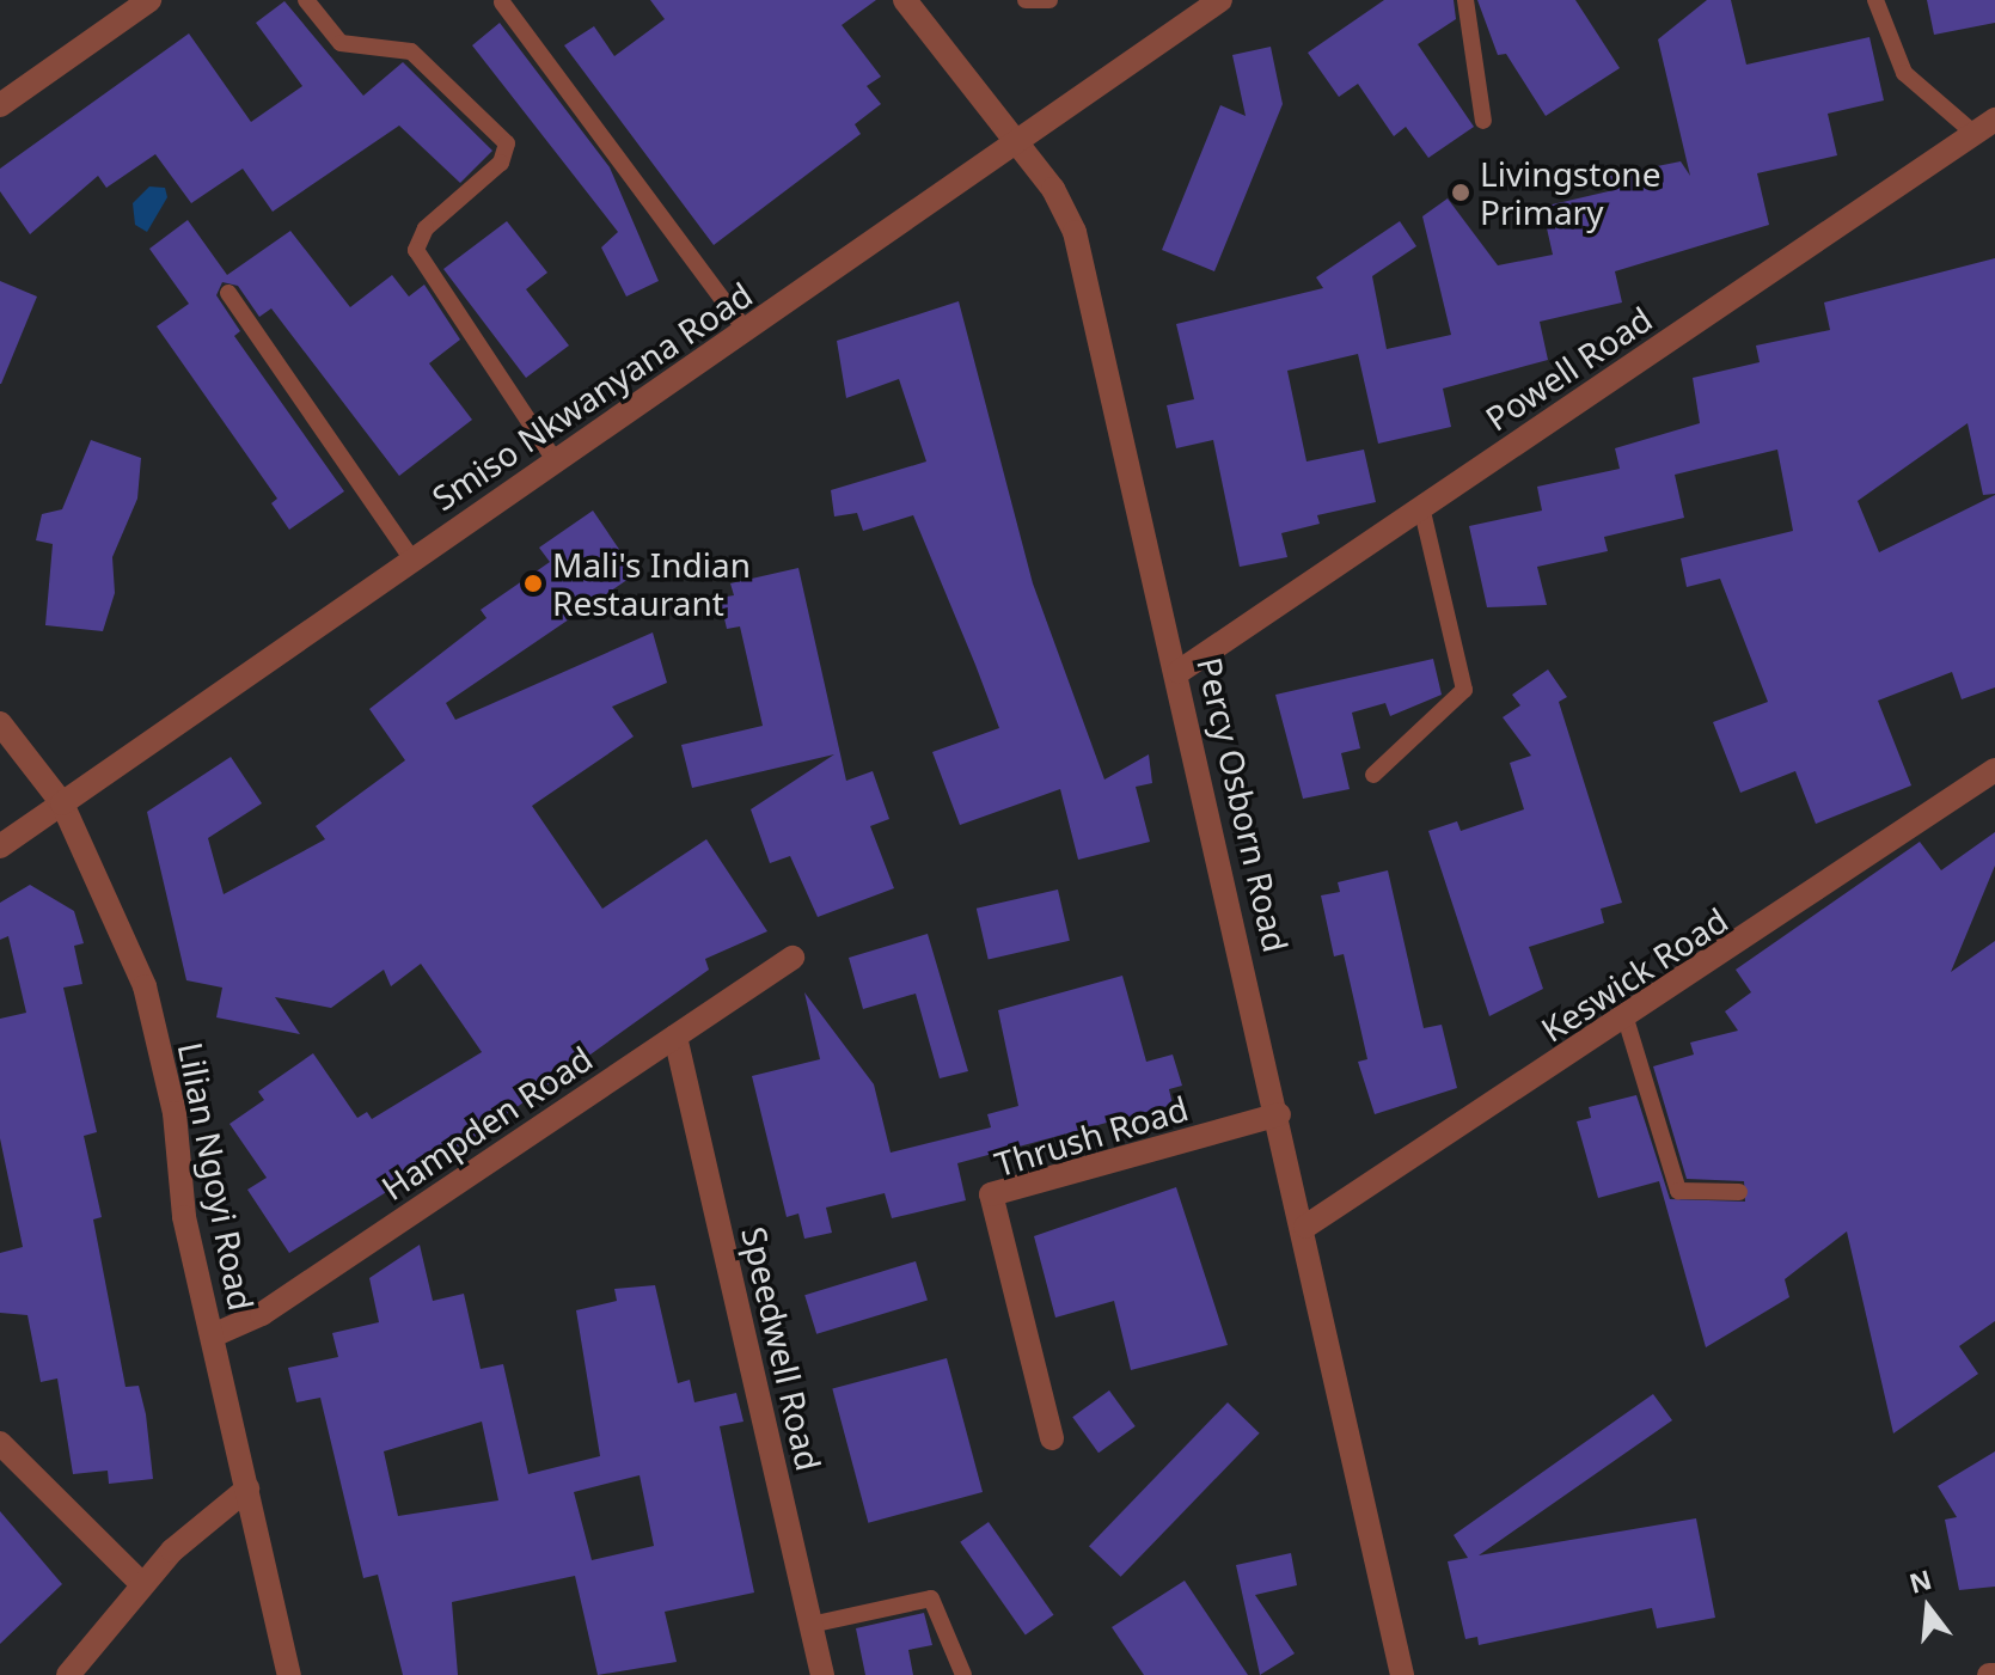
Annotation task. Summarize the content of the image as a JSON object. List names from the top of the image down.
{
  "streets": {
    "street": [
      "Powell Road",
      "Smiso Nkwanyana Road",
      "Percy Osborn Road",
      "Keswick Road",
      "Hampden Road",
      "Thrush Road",
      "Lilian Ngoyi Road",
      "Speedwell Road"
    ]
  },
  "crossings": [
    ["Powell Road", "Percy Osborn Road"],
    ["Smiso Nkwanyana Road", "Percy Osborn Road"],
    ["Smiso Nkwanyana Road", "Lilian Ngoyi Road"],
    ["Percy Osborn Road", "Keswick Road"],
    ["Percy Osborn Road", "Thrush Road"],
    ["Hampden Road", "Lilian Ngoyi Road"],
    ["Hampden Road", "Speedwell Road"]
  ],
  "places": ["Livingstone Primary", "Mali's Indian Restaurant"],
  "north": "top"
}
